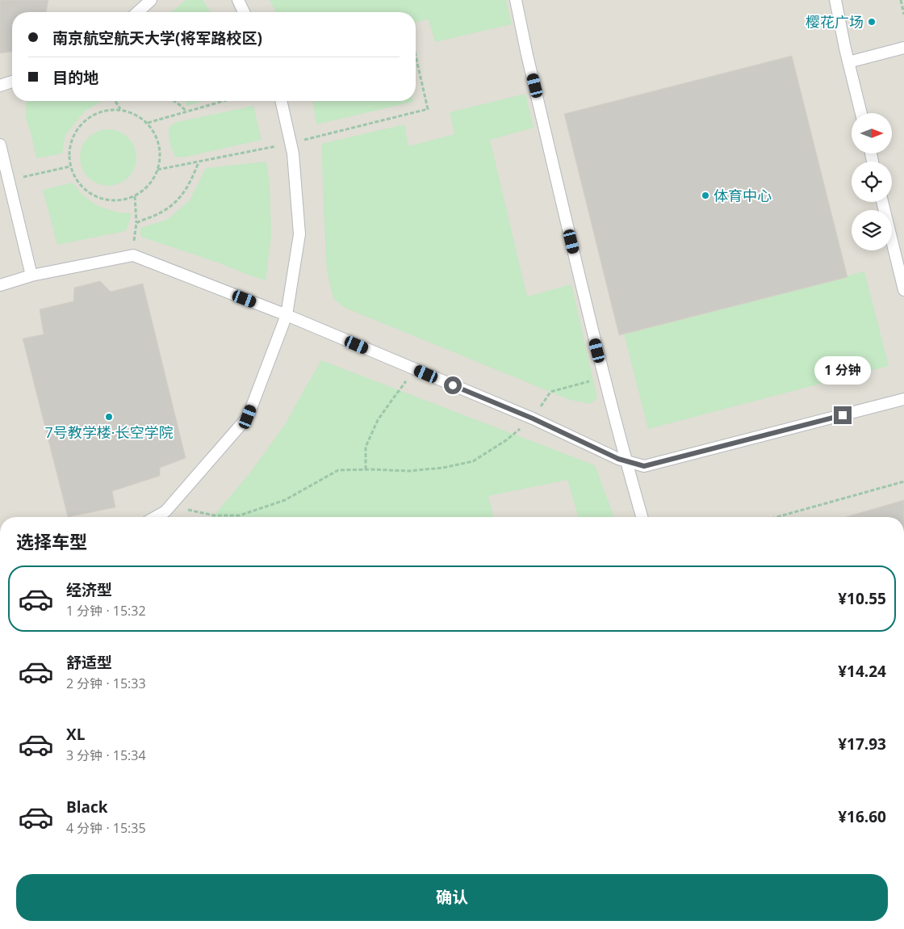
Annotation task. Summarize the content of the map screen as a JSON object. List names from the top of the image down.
{
  "places": ["樱花广场", "体育中心", "7号教学楼·长空学院"],
  "north": "right",
  "page": {
    "banner": ["南京航空航天大学(将军路校区)", "目的地"],
    "bubble": "1 分钟",
    "heading": "选择车型",
    "list": [
      {
        "name": "经济型",
        "note": "1 分钟 · 15:32",
        "value": "¥10.55"
      },
      {
        "name": "舒适型",
        "note": "2 分钟 · 15:33",
        "value": "¥14.24"
      },
      {
        "name": "XL",
        "note": "3 分钟 · 15:34",
        "value": "¥17.93"
      },
      {
        "name": "Black",
        "note": "4 分钟 · 15:35",
        "value": "¥16.60"
      }
    ],
    "buttons": "确认"
  }
}
